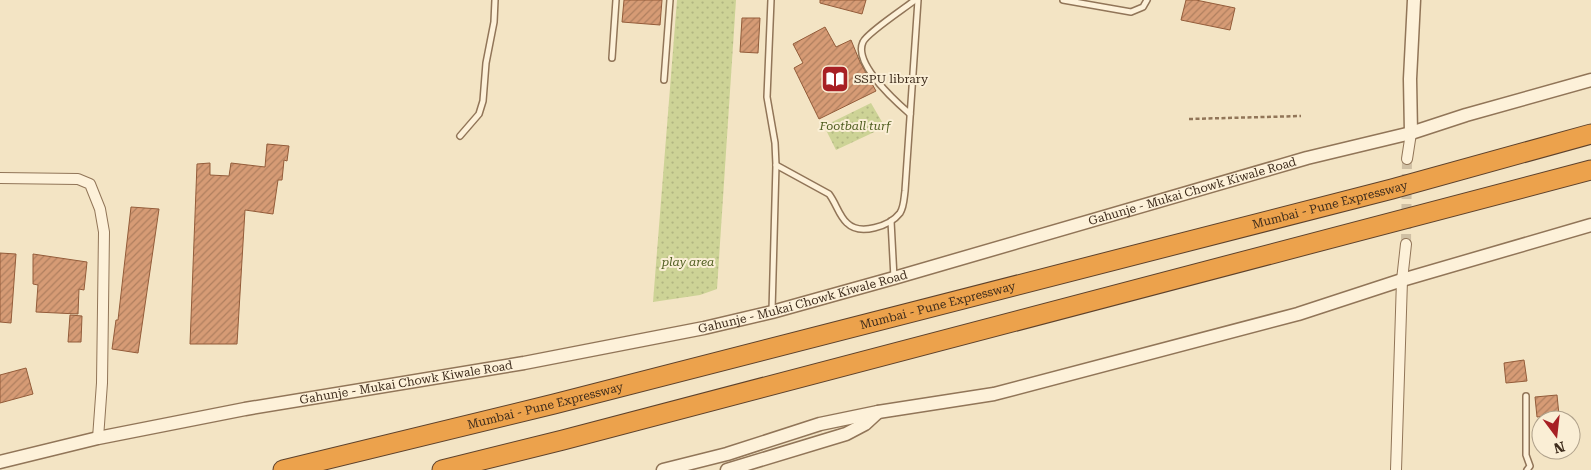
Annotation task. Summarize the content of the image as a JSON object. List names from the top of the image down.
{
  "streets": {
    "highway": ["Mumbai - Pune Expressway"],
    "street": ["Gahunje - Mukai Chowk Kiwale Road"]
  },
  "parks": ["Football turf", "play area"],
  "places": {
    "library": ["SSPU library"]
  },
  "north": "bottom"
}
